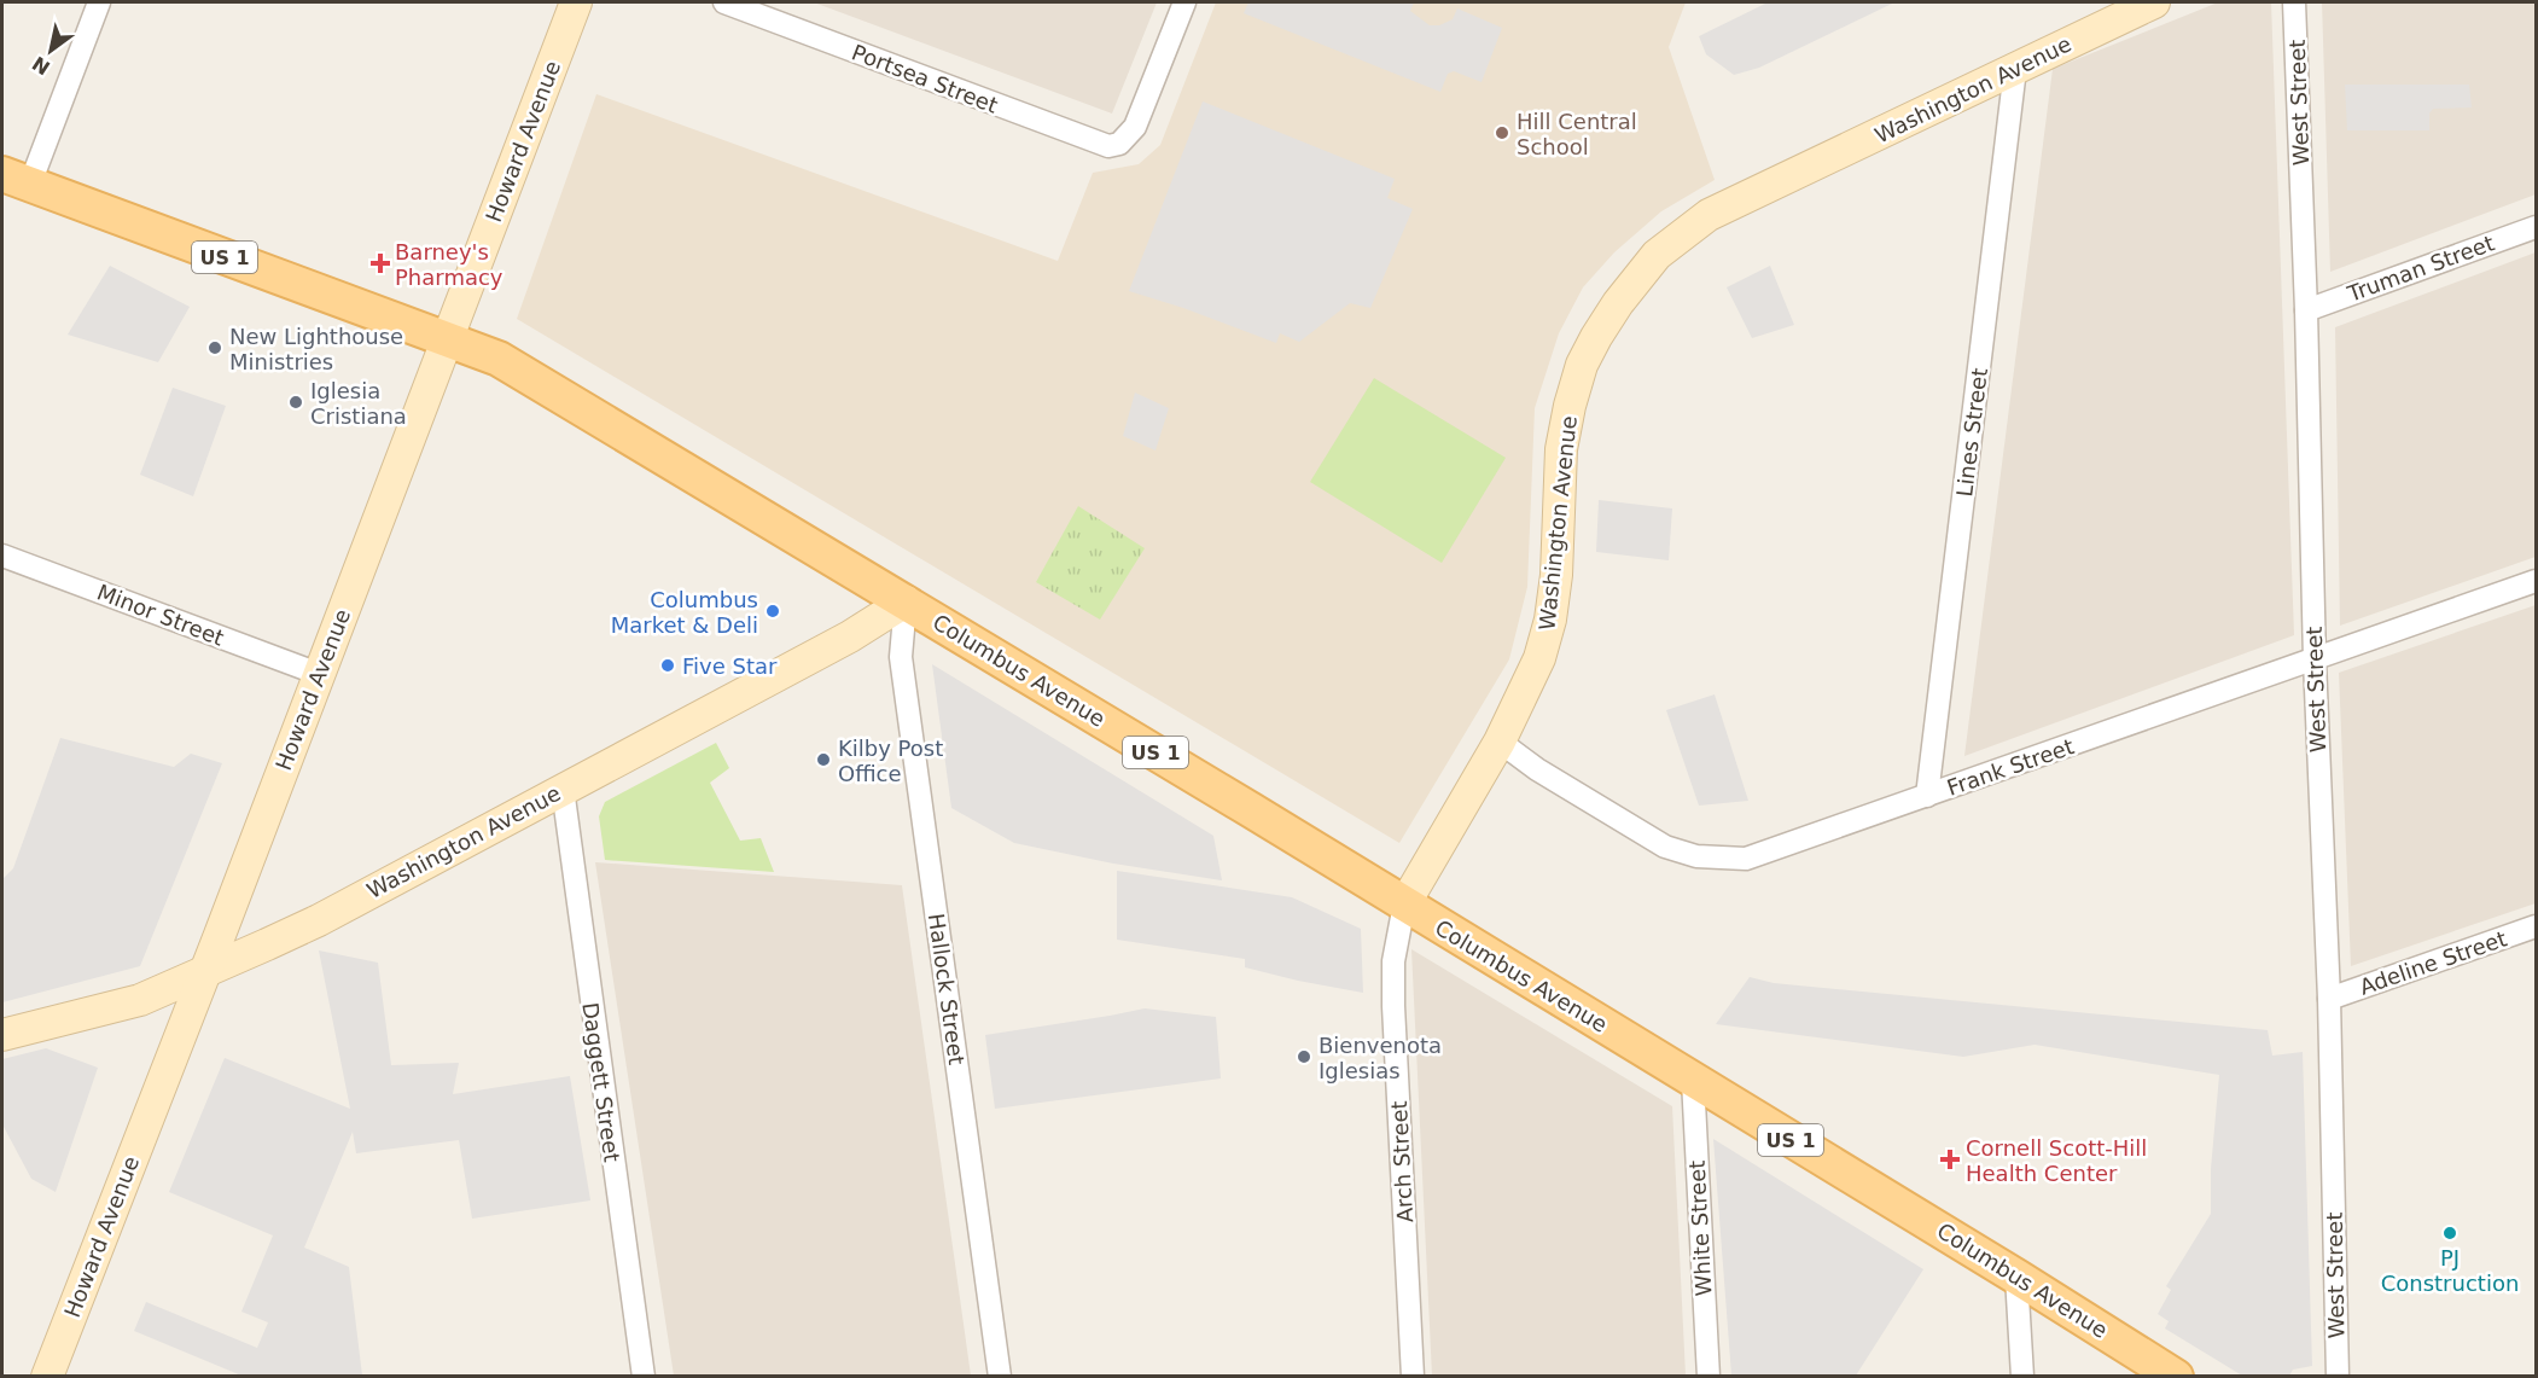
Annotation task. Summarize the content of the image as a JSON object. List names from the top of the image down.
{
  "streets": {
    "main road": [
      "Washington Avenue",
      "Howard Avenue",
      "US 1",
      "Columbus Avenue"
    ],
    "street": [
      "Portsea Street",
      "West Street",
      "Truman Street",
      "Lines Street",
      "Minor Street",
      "Frank Street",
      "Adeline Street",
      "Hallock Street",
      "Daggett Street",
      "Arch Street",
      "White Street"
    ]
  },
  "crossings": [
    ["Washington Avenue", "Howard Avenue"],
    ["Washington Avenue", "Lines Street"],
    ["Washington Avenue", "Columbus Avenue"],
    ["Washington Avenue", "Frank Street"],
    ["Washington Avenue", "Hallock Street"],
    ["Washington Avenue", "Daggett Street"],
    ["Washington Avenue", "Arch Street"],
    ["West Street", "Truman Street"],
    ["West Street", "Frank Street"],
    ["West Street", "Adeline Street"],
    ["Howard Avenue", "Minor Street"],
    ["Howard Avenue", "Columbus Avenue"],
    ["Lines Street", "Frank Street"],
    ["Columbus Avenue", "Hallock Street"],
    ["Columbus Avenue", "Arch Street"],
    ["Columbus Avenue", "White Street"]
  ],
  "places": {
    "other": [
      "Hill Central School",
      "New Lighthouse Ministries",
      "Iglesia Cristiana",
      "Columbus Market & Deli",
      "Five Star",
      "Kilby Post Office",
      "Bienvenota Iglesias",
      "PJ Construction"
    ],
    "health": ["Barney's Pharmacy", "Cornell Scott-Hill Health Center"]
  },
  "north": "bottom left"
}
